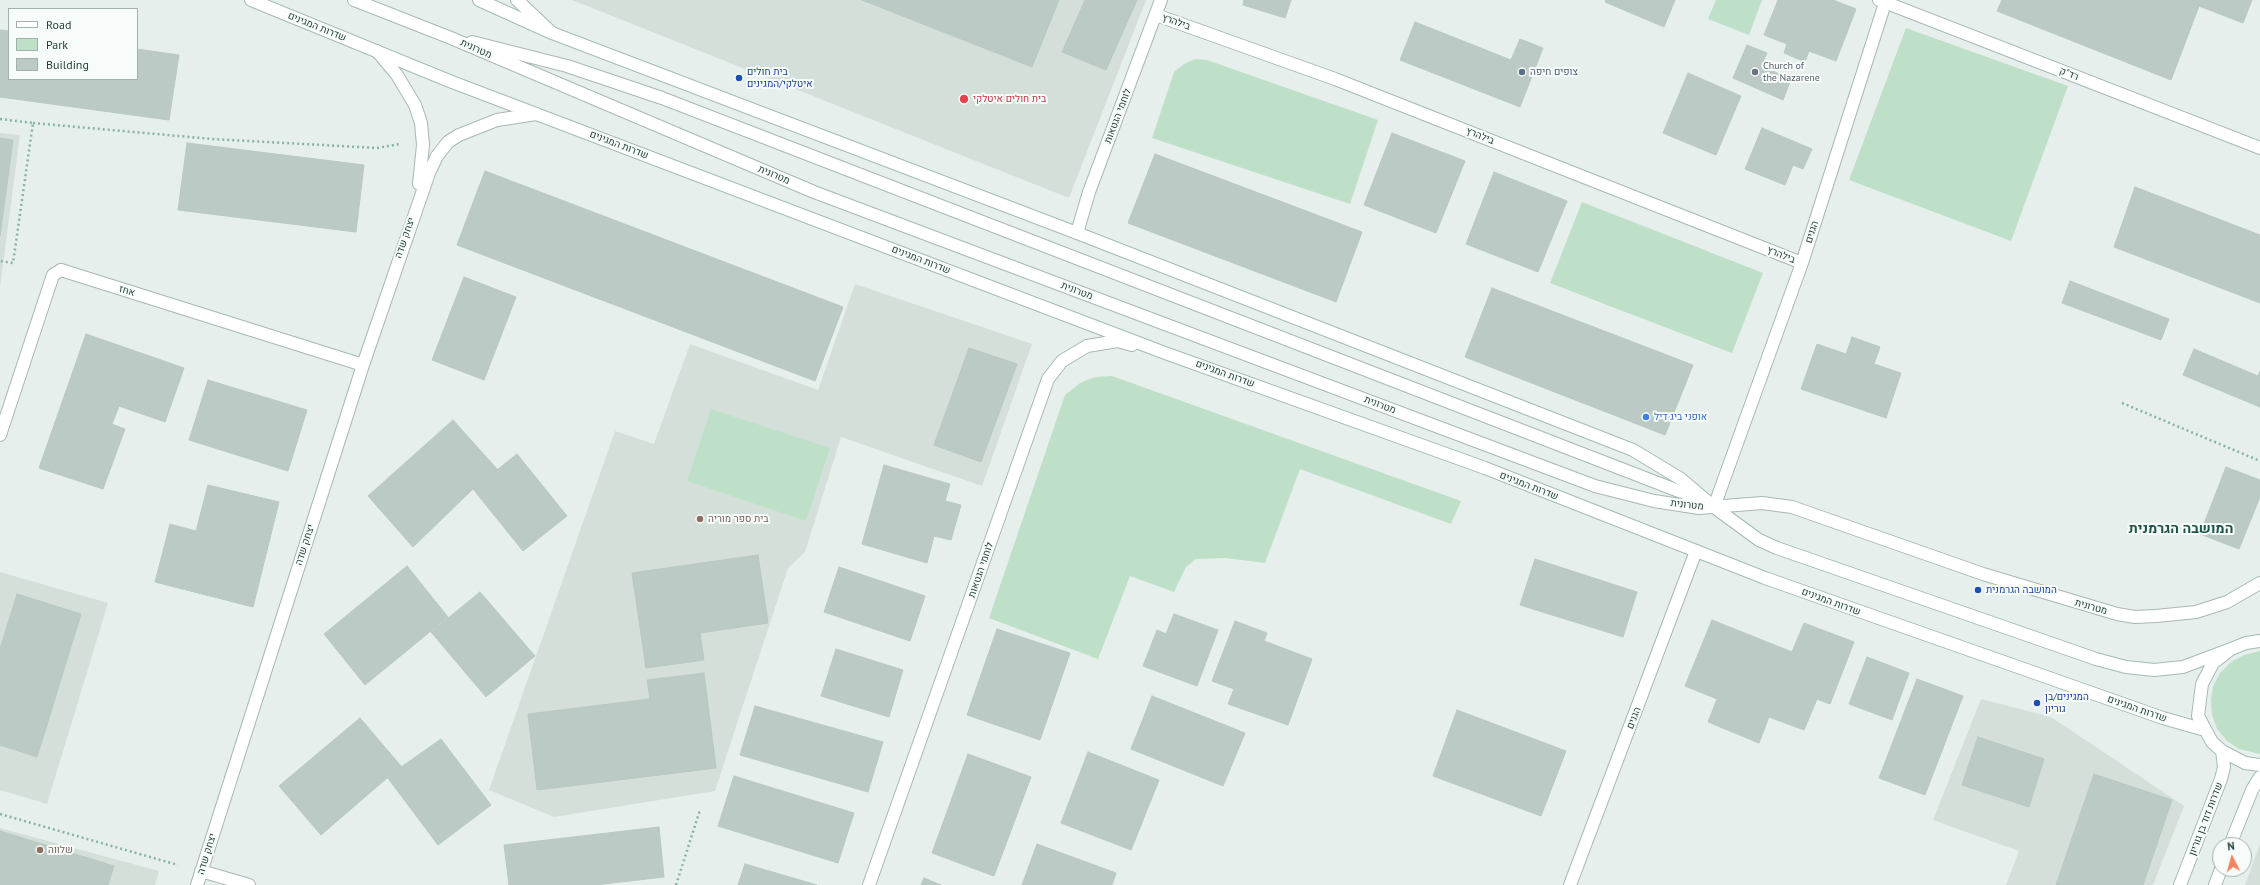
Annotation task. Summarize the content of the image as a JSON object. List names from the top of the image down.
{
  "streets": {
    "street": [
      "בילהרץ",
      "שדרות המגינים",
      "מטרונית",
      "רד\"ק",
      "לוחמי הגטאות",
      "הגנים",
      "יצחק שדה",
      "אחז",
      "שדרות דוד בן גוריון"
    ]
  },
  "crossings": [
    ["בילהרץ", "לוחמי הגטאות"],
    ["בילהרץ", "הגנים"],
    ["שדרות המגינים", "לוחמי הגטאות"],
    ["שדרות המגינים", "הגנים"],
    ["שדרות המגינים", "יצחק שדה"],
    ["מטרונית", "הגנים"],
    ["רד\"ק", "הגנים"],
    ["יצחק שדה", "אחז"]
  ],
  "districts": ["המושבה הגרמנית"],
  "places": [
    "צופים חיפה",
    "Church of the Nazarene",
    "בית חולים איטלקי/המגינים",
    "בית חולים איטלקי",
    "אופני ביג דיל",
    "בית ספר מוריה",
    "המושבה הגרמנית",
    "המגינים/בן גוריון",
    "שלווה"
  ],
  "legend": ["Road", "Park", "Building"],
  "north": "top"
}
